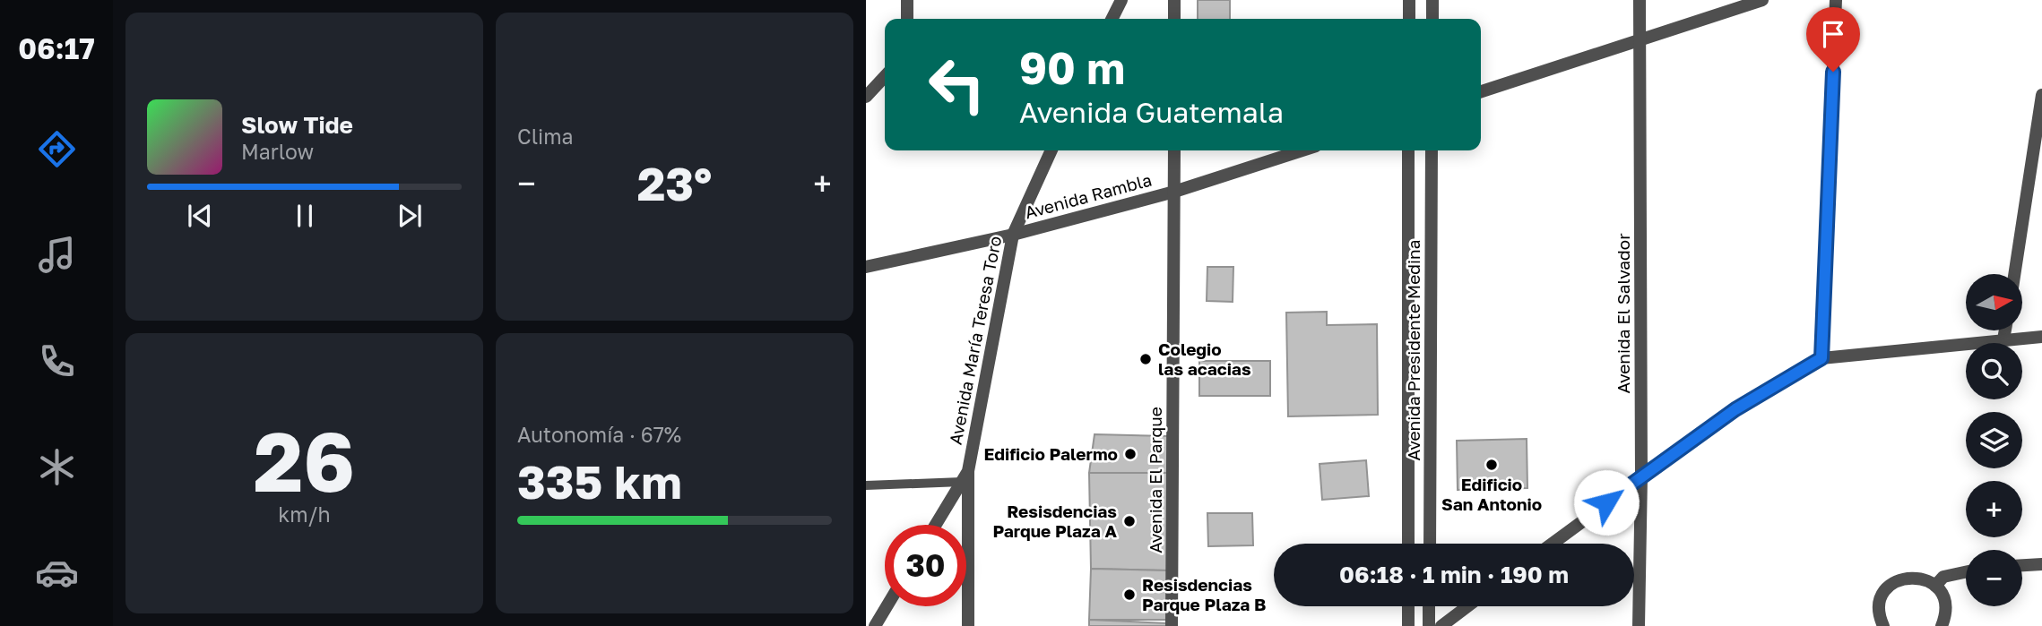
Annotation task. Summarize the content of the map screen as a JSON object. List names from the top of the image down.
{
  "streets": {
    "street": [
      "Avenida Rambla",
      "Avenida El Salvador",
      "Avenida María Teresa Toro",
      "Avenida Presidente Medina",
      "Avenida El Parque"
    ]
  },
  "crossings": [
    ["Avenida Rambla", "Avenida María Teresa Toro"],
    ["Avenida Rambla", "Avenida El Parque"]
  ],
  "places": [
    "Colegio las acacias",
    "Edificio Palermo",
    "Edificio San Antonio",
    "Resisdencias Parque Plaza A",
    "Resisdencias Parque Plaza B"
  ],
  "north": "right",
  "page": {
    "tabs": "06:17",
    "tile": [
      "Clima",
      ["26", "km/h"],
      ["Autonomía · 67%", "335 km"]
    ],
    "turn": ["90 m", "Avenida Guatemala"],
    "song": ["Slow Tide", "Marlow"],
    "heat": ["−", "23°", "+"],
    "map_buttons": ["+", "−"],
    "limit": "30",
    "trip": "06:18 · 1 min · 190 m"
  }
}
